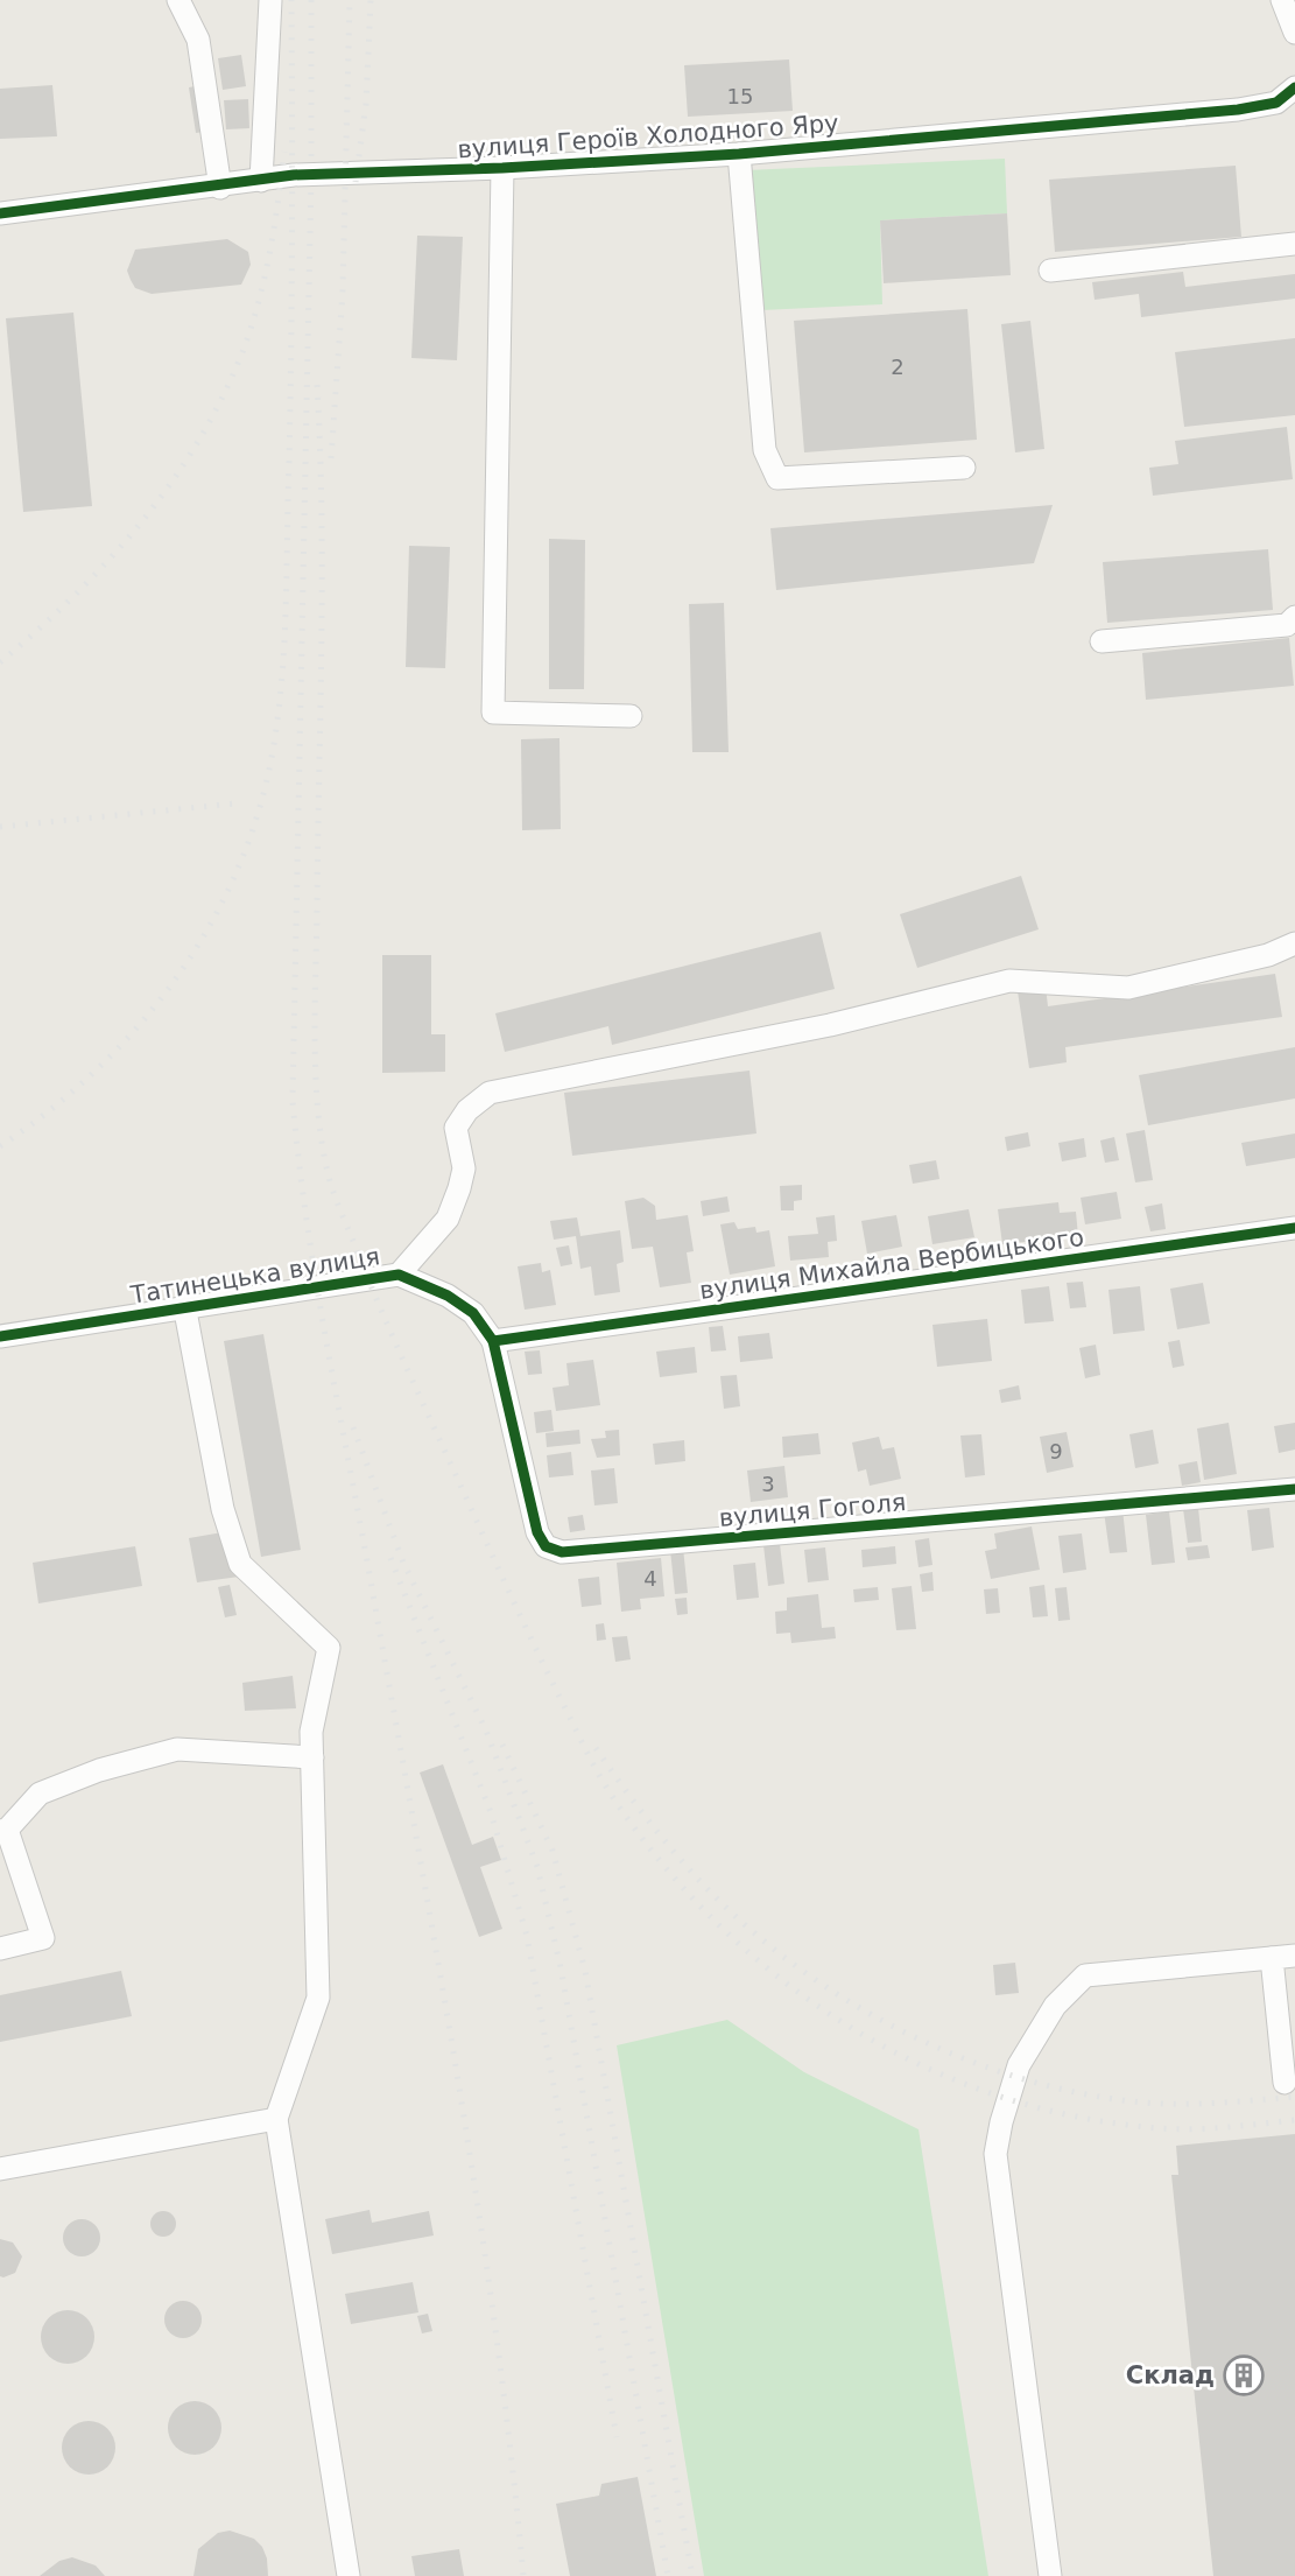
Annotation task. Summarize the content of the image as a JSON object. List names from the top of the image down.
{
  "streets": {
    "street": [
      "вулиця Героїв Холодного Яру",
      "вулиця Михайла Вербицького",
      "Татинецька вулиця",
      "вулиця Гоголя"
    ]
  },
  "crossings": [
    ["вулиця Михайла Вербицького", "Татинецька вулиця"],
    ["вулиця Михайла Вербицького", "вулиця Гоголя"],
    ["Татинецька вулиця", "вулиця Гоголя"]
  ],
  "places": {
    "building": ["Склад"]
  },
  "house_numbers": [
    "15",
    "2",
    "9",
    "3",
    "4"
  ]
}
